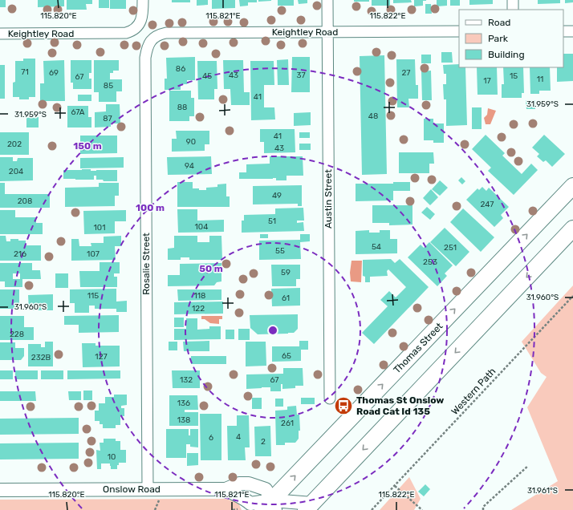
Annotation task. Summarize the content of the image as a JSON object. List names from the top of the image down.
{
  "streets": {
    "main road": ["Thomas Street"],
    "street": [
      "Keightley Road",
      "Austin Street",
      "Rosalie Street",
      "Onslow Road"
    ],
    "path": ["Western Path"]
  },
  "crossings": [
    ["Keightley Road", "Austin Street"],
    ["Keightley Road", "Rosalie Street"],
    ["Rosalie Street", "Onslow Road"],
    ["Thomas Street", "Onslow Road"]
  ],
  "places": {
    "bus stop": ["Thomas St Onslow Road Cat Id 135"]
  },
  "house_numbers": [
    "86",
    "71",
    "69",
    "27",
    "43",
    "37",
    "45",
    "15",
    "67",
    "11",
    "17",
    "85",
    "41",
    "88",
    "67A",
    "48",
    "87",
    "41",
    "90",
    "202",
    "43",
    "94",
    "204",
    "49",
    "208",
    "247",
    "51",
    "104",
    "101",
    "54",
    "251",
    "55",
    "216",
    "107",
    "253",
    "59",
    "115",
    "118",
    "61",
    "122",
    "228",
    "65",
    "127",
    "232B",
    "132",
    "67",
    "136",
    "138",
    "261",
    "4",
    "6",
    "2",
    "10"
  ],
  "legend": ["Road", "Park", "Building"],
  "coordinates": [
    "115.820°E",
    "115.821°E",
    "115.822°E",
    "31.959°S",
    "31.960°S",
    "31.961°S"
  ],
  "rings": ["150 m", "100 m", "50 m"]
}
